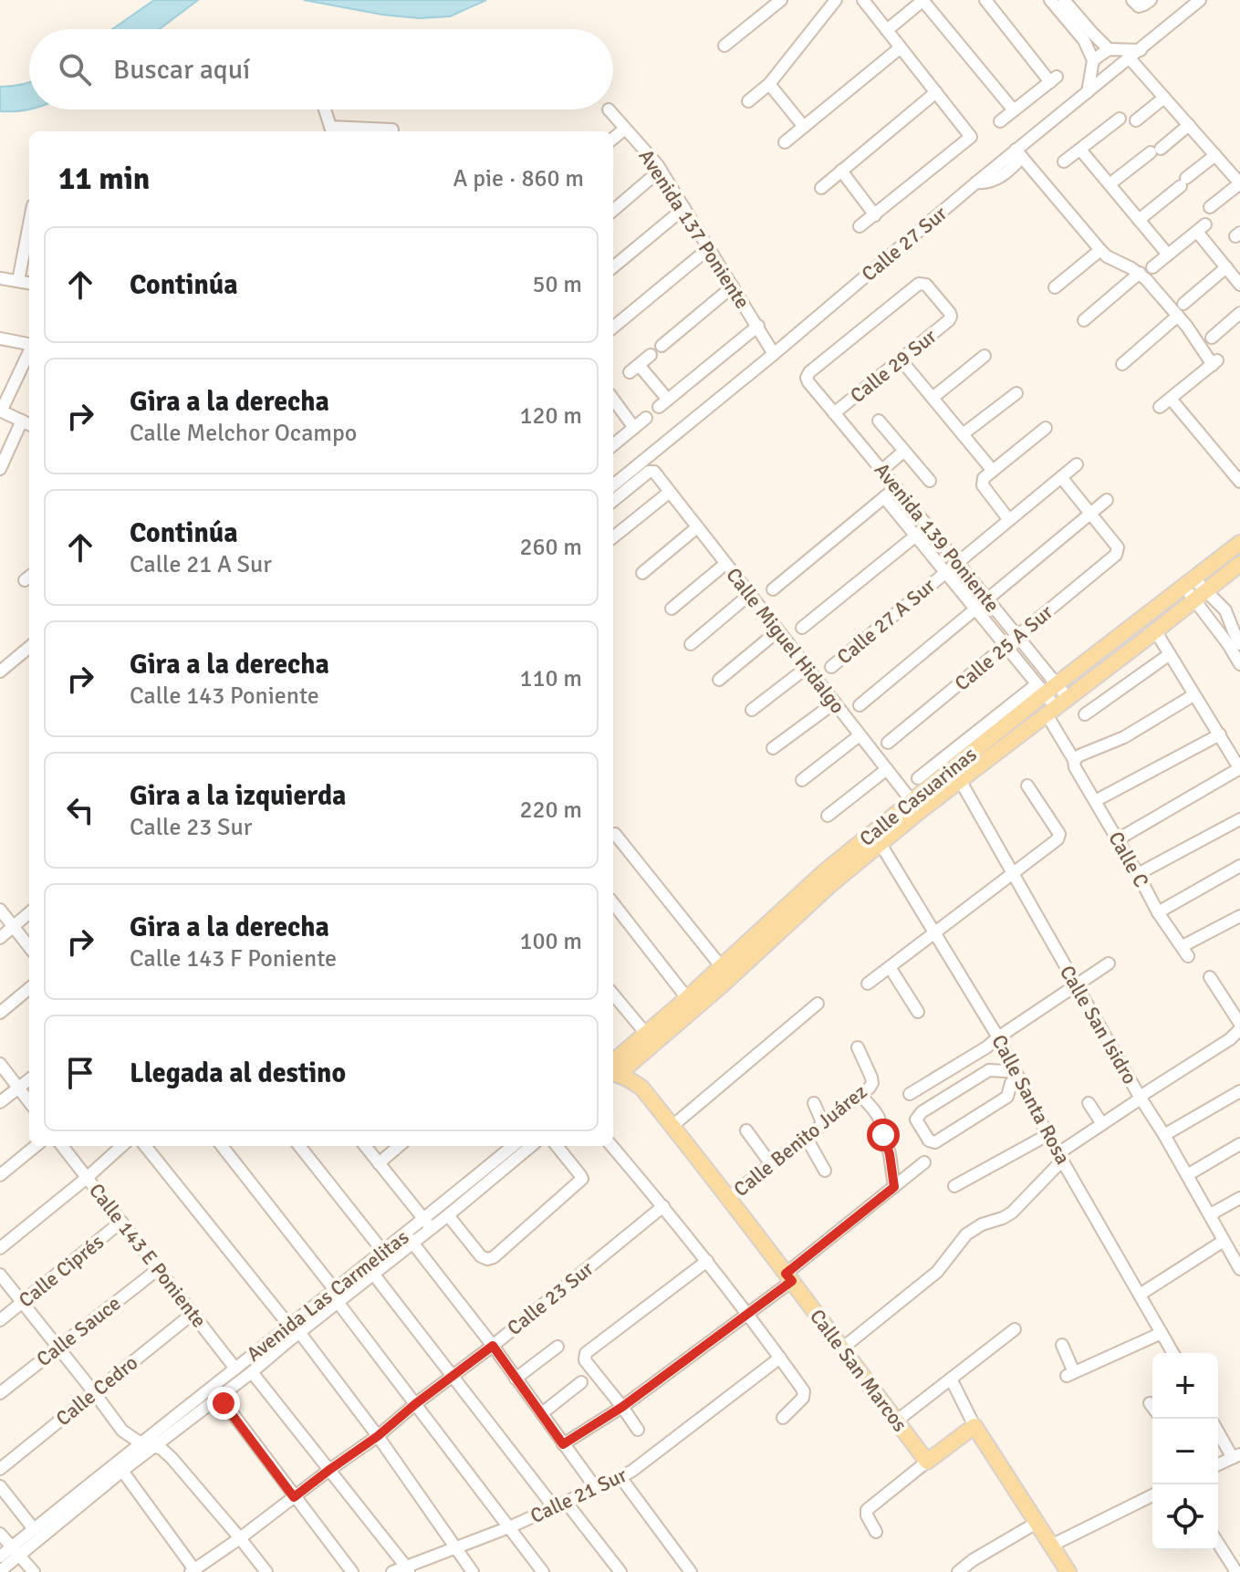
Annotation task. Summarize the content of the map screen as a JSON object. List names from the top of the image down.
{
  "streets": {
    "main road": ["Calle Casuarinas", "Calle San Marcos"],
    "street": [
      "Avenida 137 Poniente",
      "Calle 27 Sur",
      "Calle 29 Sur",
      "Avenida 139 Poniente",
      "Calle 27 A Sur",
      "Calle Miguel Hidalgo",
      "Calle 25 A Sur",
      "Calle C",
      "Calle San Isidro",
      "Calle Santa Rosa",
      "Calle Benito Juárez",
      "Calle 143 E Poniente",
      "Calle Ciprés",
      "Avenida Las Carmelitas",
      "Calle 23 Sur",
      "Calle Sauce",
      "Calle Cedro",
      "Calle 21 Sur"
    ]
  },
  "crossings": [
    ["Avenida 137 Poniente", "Calle 27 Sur"],
    ["Calle 29 Sur", "Avenida 139 Poniente"],
    ["Avenida 139 Poniente", "Calle 27 A Sur"],
    ["Avenida 139 Poniente", "Calle 25 A Sur"],
    ["Avenida 139 Poniente", "Calle Casuarinas"],
    ["Avenida 139 Poniente", "Calle C"],
    ["Calle Miguel Hidalgo", "Calle Casuarinas"],
    ["Calle Casuarinas", "Calle San Isidro"],
    ["Calle Casuarinas", "Calle Santa Rosa"],
    ["Calle Benito Juárez", "Calle San Marcos"],
    ["Calle 143 E Poniente", "Calle Ciprés"],
    ["Calle 143 E Poniente", "Avenida Las Carmelitas"],
    ["Calle 143 E Poniente", "Calle Sauce"],
    ["Calle 143 E Poniente", "Calle Cedro"]
  ],
  "page": {
    "search": "Buscar aquí",
    "heading": ["11 min", "A pie · 860 m"],
    "list": [
      ["Continúa", "50 m"],
      ["Gira a la derecha", "Calle Melchor Ocampo", "120 m"],
      ["Continúa", "Calle 21 A Sur", "260 m"],
      ["Gira a la derecha", "Calle 143 Poniente", "110 m"],
      ["Gira a la izquierda", "Calle 23 Sur", "220 m"],
      ["Gira a la derecha", "Calle 143 F Poniente", "100 m"],
      "Llegada al destino"
    ],
    "map_buttons": ["+", "−"]
  }
}
